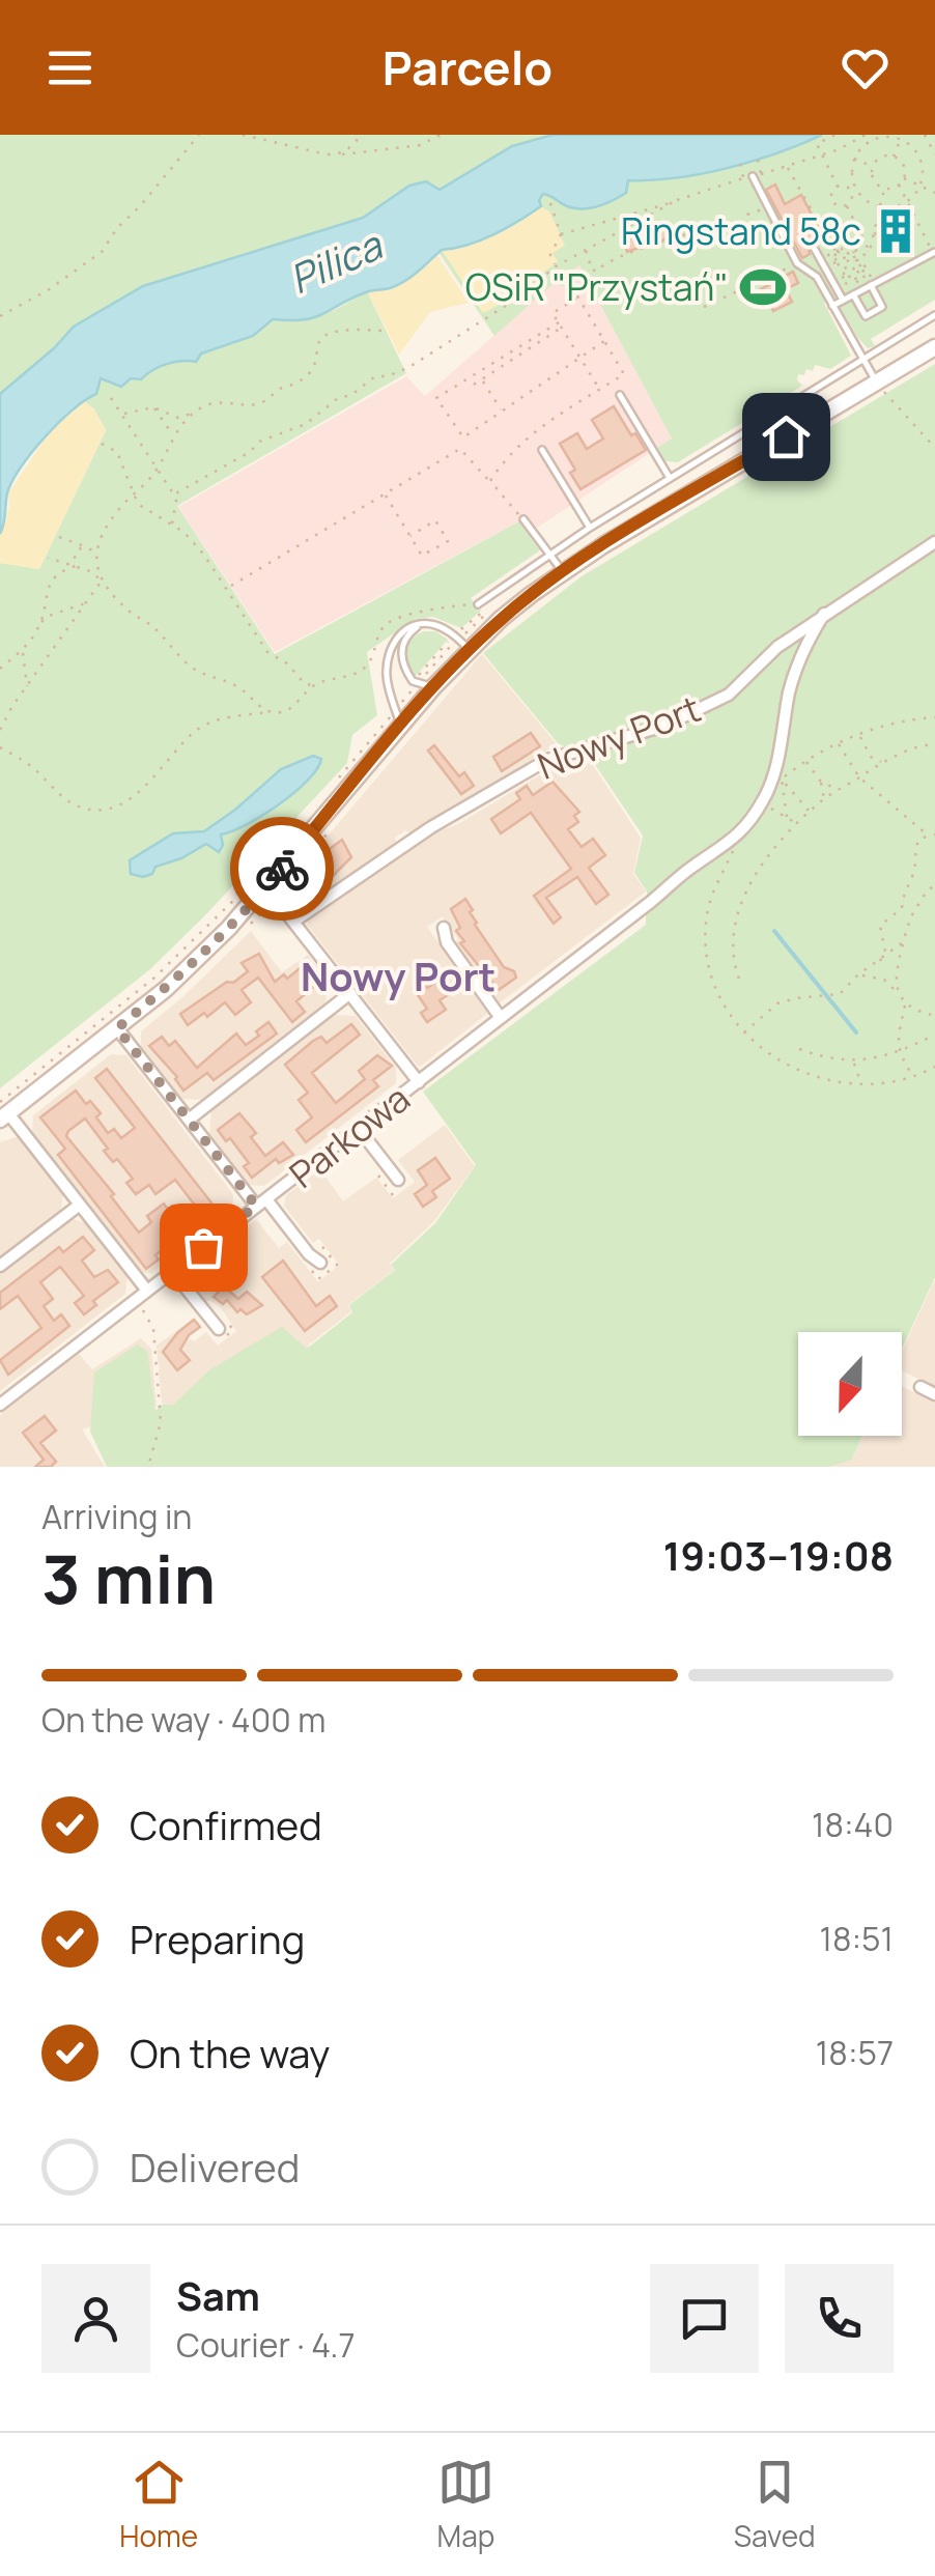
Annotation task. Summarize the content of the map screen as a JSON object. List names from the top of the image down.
{
  "streets": {
    "street": ["Nowy Port", "Parkowa"]
  },
  "crossings": [
    ["Nowy Port", "Parkowa"]
  ],
  "districts": ["Nowy Port"],
  "water": ["Pilica"],
  "places": {
    "building": ["Ringstand 58c"],
    "sports": ["OSiR \"Przystań\""]
  },
  "north": "bottom",
  "page": {
    "header": "Parcelo",
    "heading": ["3 min", "Arriving in", "19:03–19:08"],
    "panel": ["Sam", "Courier · 4.7"],
    "bar": "On the way · 400 m",
    "list": [
      ["Confirmed", "18:40"],
      ["Preparing", "18:51"],
      ["On the way", "18:57"],
      "Delivered"
    ],
    "tabs": ["Home", "Map", "Saved"]
  }
}
